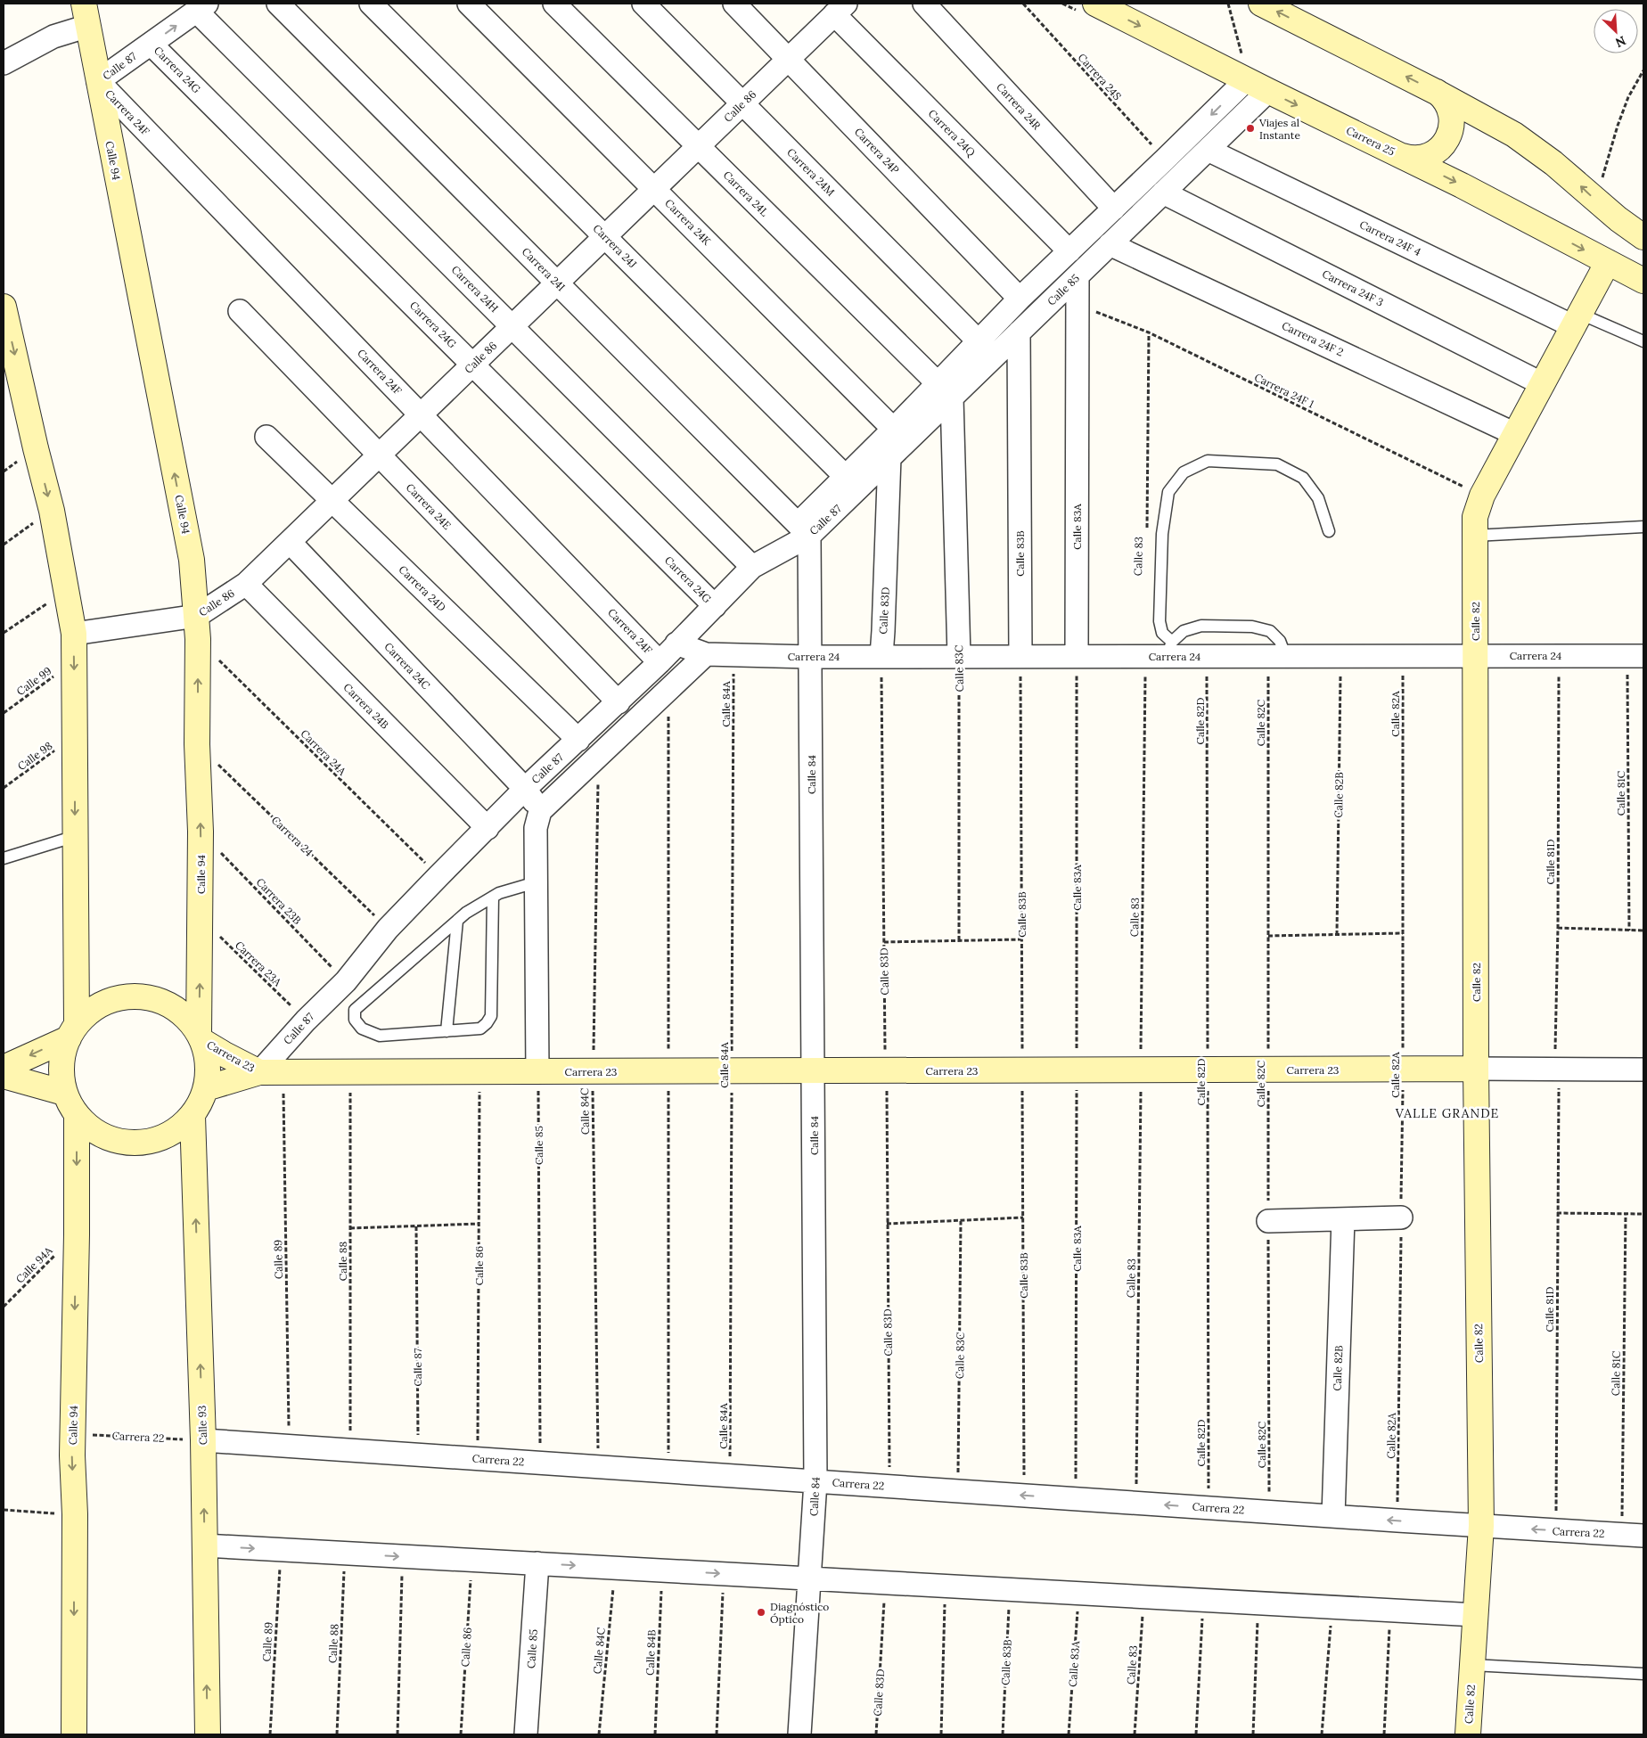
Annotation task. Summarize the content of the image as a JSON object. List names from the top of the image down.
{
  "streets": {
    "street": [
      "Calle 87",
      "Carrera 24G",
      "Calle 86",
      "Carrera 24R",
      "Carrera 24F",
      "Carrera 24Q",
      "Carrera 25",
      "Carrera 24P",
      "Calle 94",
      "Carrera 24M",
      "Carrera 24L",
      "Carrera 24K",
      "Carrera 24F 4",
      "Carrera 24J",
      "Carrera 24I",
      "Carrera 24F 3",
      "Carrera 24H",
      "Calle 85",
      "Carrera 24F 2",
      "Carrera 24E",
      "Calle 83A",
      "Calle 83B",
      "Carrera 24D",
      "Calle 83D",
      "Calle 82",
      "Carrera 24",
      "Carrera 24C",
      "Calle 83C",
      "Carrera 24B",
      "Calle 84",
      "Calle 82B",
      "Carrera 23",
      "Calle 93",
      "Carrera 22"
    ],
    "path": [
      "Carrera 24S",
      "Carrera 24F 1",
      "Calle 83",
      "Calle 99",
      "Calle 84A",
      "Calle 82A",
      "Calle 82D",
      "Calle 82C",
      "Carrera 24A",
      "Calle 98",
      "Calle 81C",
      "Calle 81D",
      "Carrera 23B",
      "Carrera 23A",
      "Calle 84C",
      "Calle 89",
      "Calle 88",
      "Calle 94A",
      "Calle 84B"
    ]
  },
  "crossings": [
    ["Calle 87", "Carrera 24G"],
    ["Calle 87", "Carrera 24F"],
    ["Calle 87", "Calle 94"],
    ["Calle 87", "Carrera 24J"],
    ["Calle 87", "Carrera 24I"],
    ["Calle 87", "Carrera 24H"],
    ["Calle 87", "Calle 85"],
    ["Calle 87", "Carrera 24E"],
    ["Calle 87", "Carrera 24D"],
    ["Calle 87", "Carrera 24"],
    ["Calle 87", "Carrera 24C"],
    ["Calle 87", "Carrera 24B"],
    ["Calle 87", "Carrera 24A"],
    ["Calle 87", "Calle 84"],
    ["Calle 87", "Carrera 23B"],
    ["Calle 87", "Carrera 23A"],
    ["Calle 87", "Carrera 23"],
    ["Calle 87", "Carrera 22"],
    ["Carrera 24G", "Calle 86"],
    ["Calle 86", "Carrera 24F"],
    ["Calle 86", "Carrera 24Q"],
    ["Calle 86", "Carrera 24P"],
    ["Calle 86", "Calle 94"],
    ["Calle 86", "Carrera 24M"],
    ["Calle 86", "Carrera 24L"],
    ["Calle 86", "Carrera 24K"],
    ["Calle 86", "Carrera 24J"],
    ["Calle 86", "Carrera 24I"],
    ["Calle 86", "Carrera 24H"],
    ["Calle 86", "Carrera 24E"],
    ["Calle 86", "Carrera 24D"],
    ["Calle 86", "Carrera 24C"],
    ["Calle 86", "Carrera 24B"],
    ["Calle 86", "Carrera 24A"],
    ["Calle 86", "Carrera 23"],
    ["Calle 86", "Carrera 22"],
    ["Carrera 24F", "Calle 94"],
    ["Carrera 25", "Calle 85"],
    ["Carrera 25", "Calle 82"],
    ["Calle 94", "Carrera 24"],
    ["Calle 94", "Carrera 24A"],
    ["Calle 94", "Carrera 23B"],
    ["Calle 94", "Carrera 23A"],
    ["Calle 94", "Carrera 23"],
    ["Calle 94", "Calle 94A"],
    ["Calle 94", "Calle 93"],
    ["Calle 94", "Carrera 22"],
    ["Carrera 24L", "Calle 85"],
    ["Carrera 24L", "Calle 83C"],
    ["Carrera 24K", "Calle 85"],
    ["Carrera 24F 4", "Calle 85"],
    ["Carrera 24F 4", "Calle 82"],
    ["Carrera 24J", "Calle 85"],
    ["Carrera 24I", "Calle 84"],
    ["Carrera 24F 3", "Calle 85"],
    ["Carrera 24F 3", "Calle 82"],
    ["Calle 85", "Carrera 24F 2"],
    ["Calle 85", "Calle 83A"],
    ["Calle 85", "Calle 83B"],
    ["Calle 85", "Calle 83D"],
    ["Calle 85", "Calle 83C"],
    ["Calle 85", "Carrera 23"],
    ["Calle 85", "Carrera 22"],
    ["Carrera 24F 2", "Calle 82"],
    ["Carrera 24F 1", "Calle 83A"],
    ["Carrera 24F 1", "Calle 83"],
    ["Carrera 24F 1", "Calle 82"],
    ["Calle 83A", "Carrera 24"],
    ["Calle 83A", "Carrera 23"],
    ["Calle 83A", "Carrera 22"],
    ["Calle 83B", "Carrera 24"],
    ["Calle 83B", "Carrera 23"],
    ["Calle 83B", "Carrera 22"],
    ["Calle 83", "Carrera 24"],
    ["Calle 83", "Carrera 23"],
    ["Calle 83", "Carrera 22"],
    ["Calle 83D", "Carrera 24"],
    ["Calle 83D", "Carrera 23"],
    ["Calle 83D", "Carrera 22"],
    ["Calle 82", "Carrera 24"],
    ["Calle 82", "Carrera 23"],
    ["Calle 82", "Carrera 22"],
    ["Carrera 24", "Calle 83C"],
    ["Carrera 24", "Calle 84A"],
    ["Carrera 24", "Calle 82A"],
    ["Carrera 24", "Calle 82D"],
    ["Carrera 24", "Calle 82C"],
    ["Carrera 24", "Calle 84"],
    ["Carrera 24", "Calle 81C"],
    ["Carrera 24", "Calle 82B"],
    ["Carrera 24", "Calle 81D"],
    ["Calle 83C", "Carrera 22"],
    ["Calle 84A", "Carrera 23"],
    ["Calle 84A", "Carrera 22"],
    ["Calle 82A", "Carrera 23"],
    ["Calle 82A", "Carrera 22"],
    ["Calle 82D", "Carrera 23"],
    ["Calle 82D", "Carrera 22"],
    ["Calle 82C", "Carrera 23"],
    ["Calle 82C", "Carrera 22"],
    ["Calle 84", "Carrera 23"],
    ["Calle 84", "Carrera 22"],
    ["Calle 81C", "Carrera 22"],
    ["Calle 82B", "Carrera 22"],
    ["Calle 81D", "Carrera 23"],
    ["Calle 81D", "Carrera 22"],
    ["Carrera 23", "Calle 84C"],
    ["Carrera 23", "Calle 89"],
    ["Carrera 23", "Calle 88"],
    ["Carrera 23", "Calle 93"],
    ["Calle 84C", "Carrera 22"],
    ["Calle 89", "Carrera 22"],
    ["Calle 88", "Carrera 22"],
    ["Calle 93", "Carrera 22"]
  ],
  "one_way": ["Calle 93"],
  "districts": ["VALLE GRANDE"],
  "places": ["Viajes al Instante", "Diagnóstico Óptico"],
  "north": "bottom right"
}
